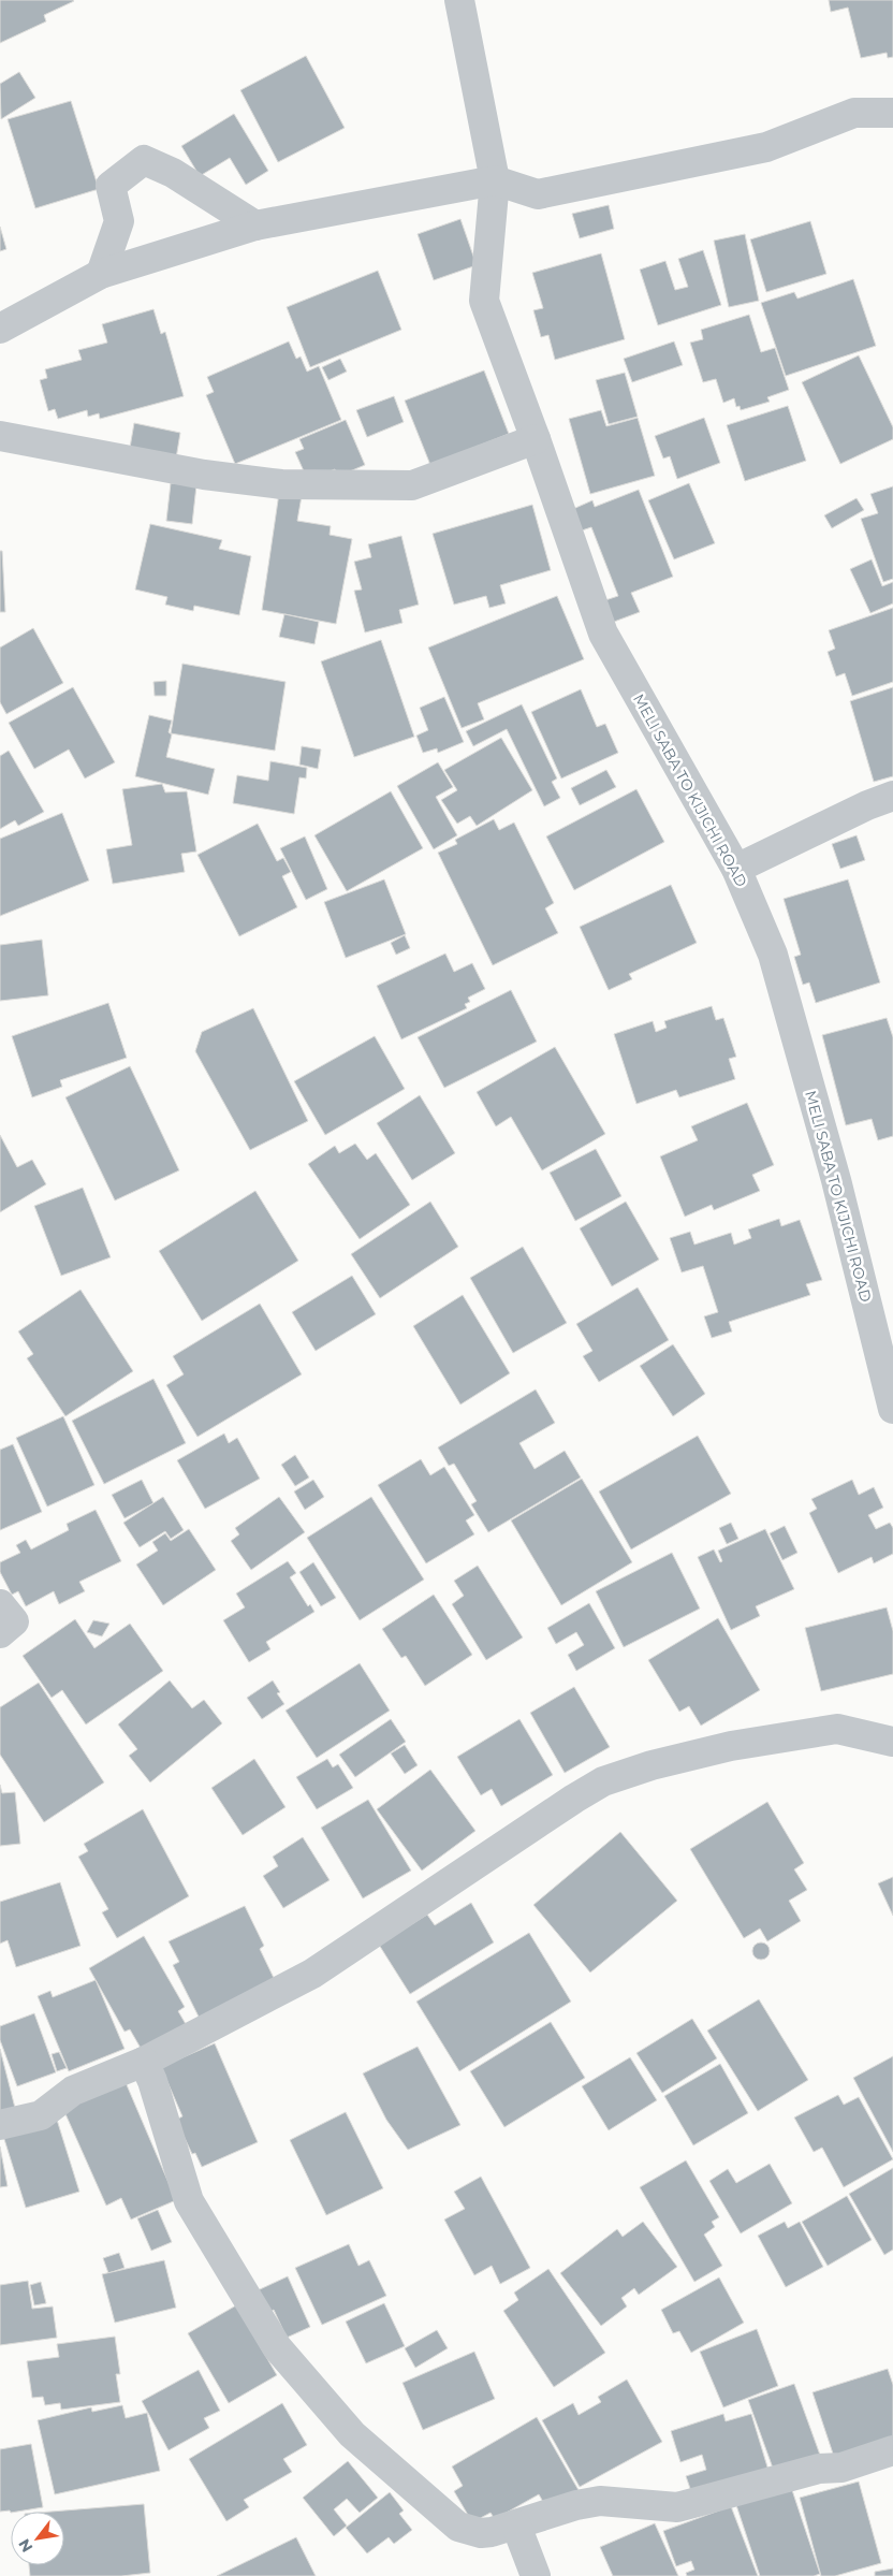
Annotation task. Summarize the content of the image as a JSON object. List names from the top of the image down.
{
  "streets": {
    "street": ["MELI SABA TO KIJICHI ROAD"]
  },
  "north": "bottom left"
}
